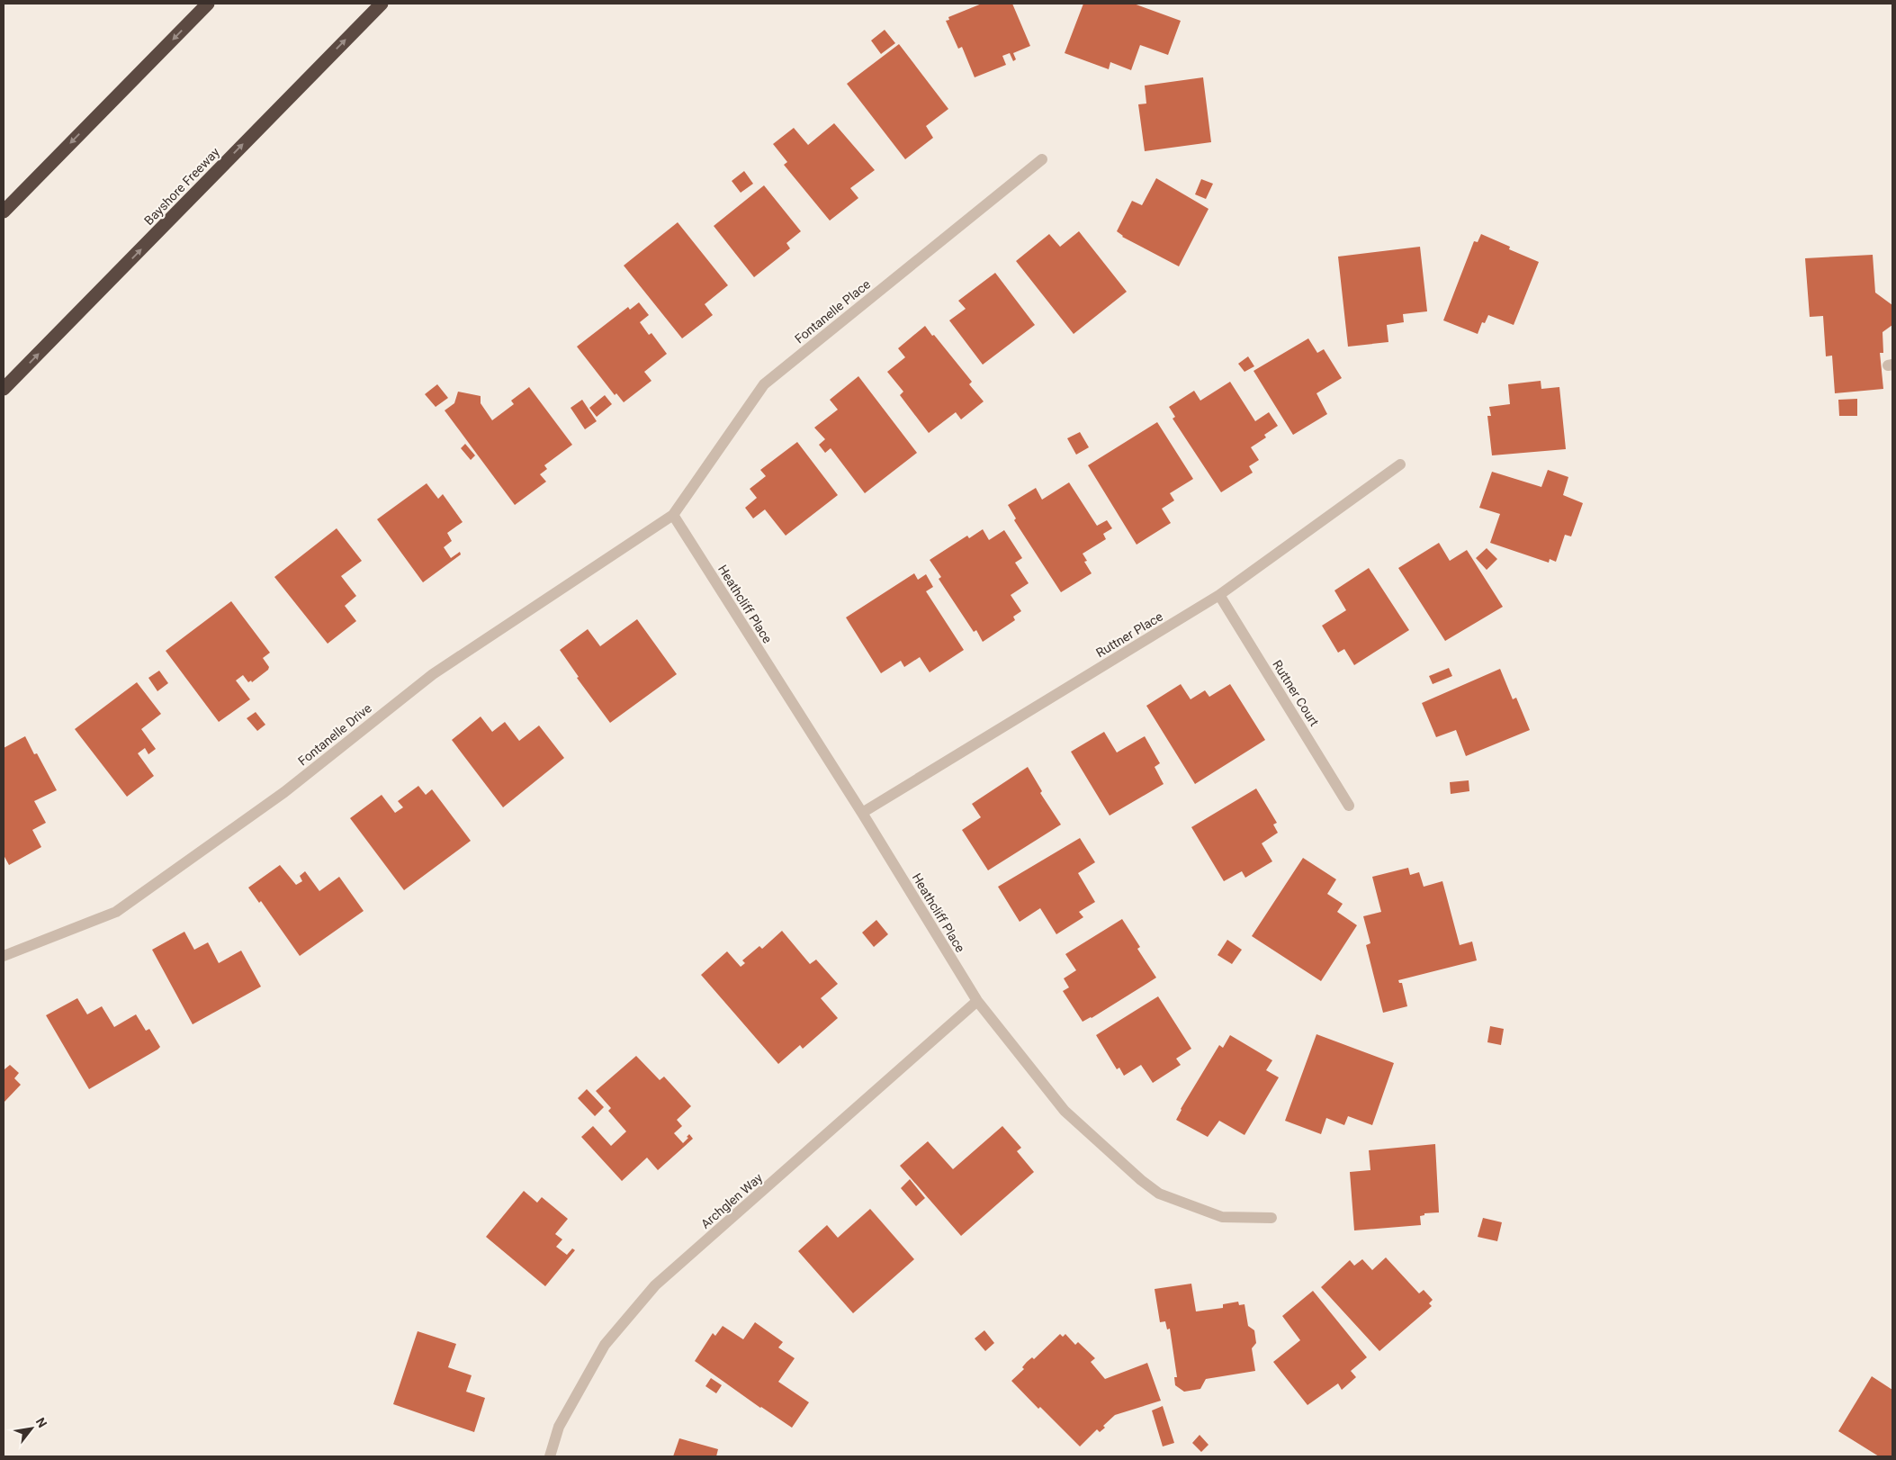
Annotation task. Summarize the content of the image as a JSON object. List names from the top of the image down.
{
  "streets": {
    "highway": ["Bayshore Freeway"],
    "street": [
      "Fontanelle Place",
      "Heathcliff Place",
      "Ruttner Place",
      "Ruttner Court",
      "Fontanelle Drive",
      "Archglen Way"
    ]
  },
  "crossings": [
    ["Fontanelle Place", "Heathcliff Place"],
    ["Fontanelle Place", "Fontanelle Drive"],
    ["Heathcliff Place", "Ruttner Place"],
    ["Heathcliff Place", "Fontanelle Drive"],
    ["Heathcliff Place", "Archglen Way"],
    ["Ruttner Place", "Ruttner Court"]
  ],
  "one_way": ["Bayshore Freeway"],
  "north": "top right"
}
